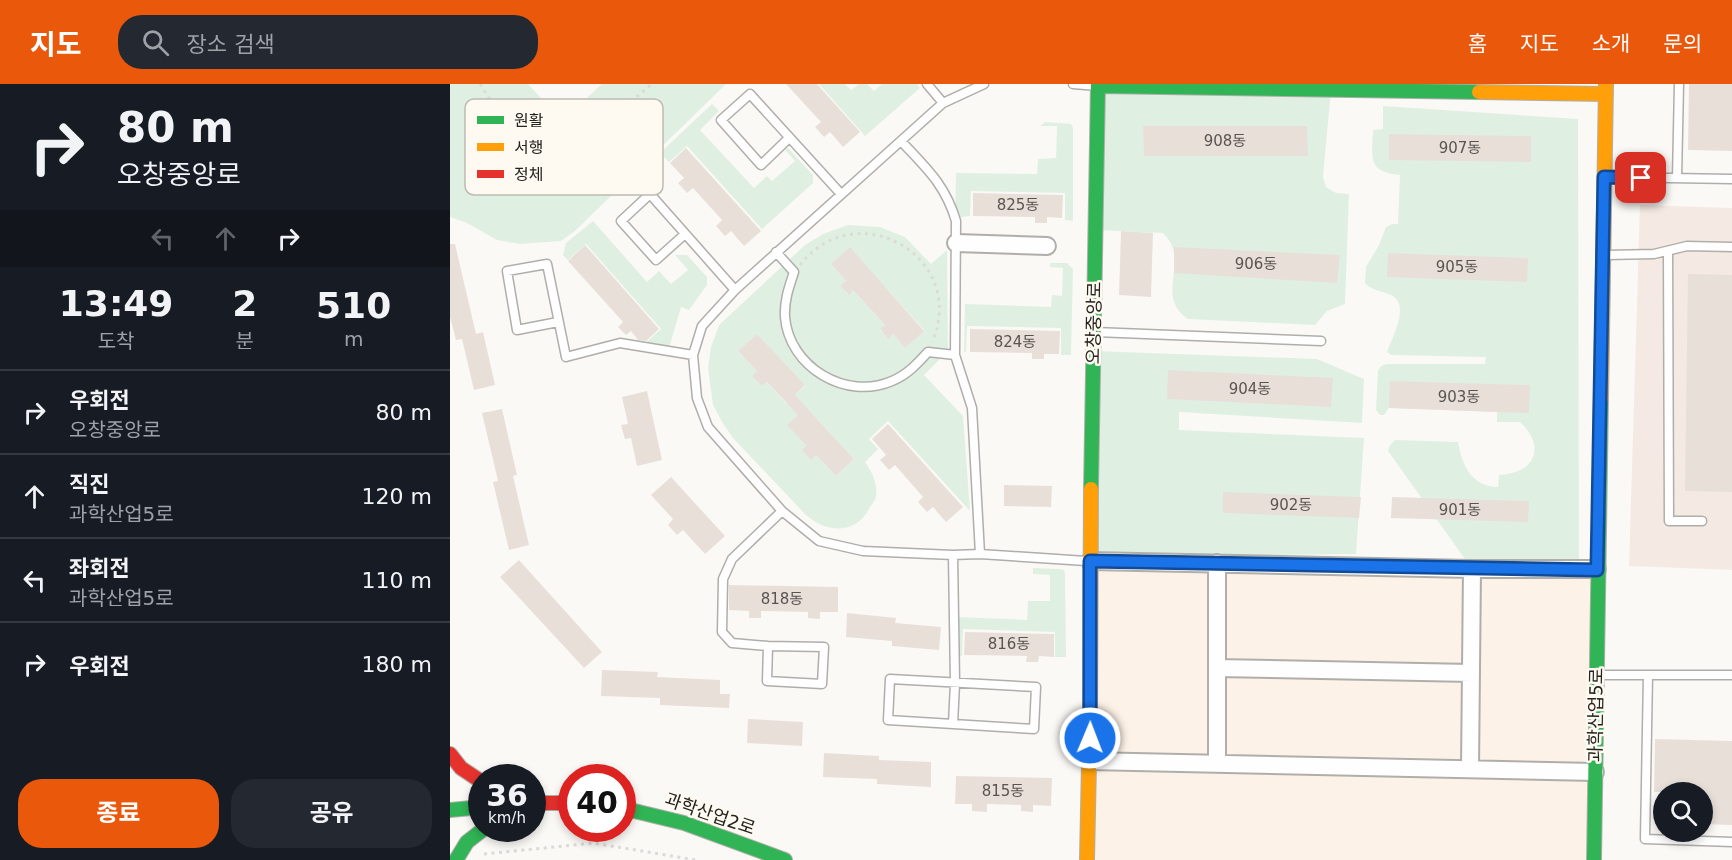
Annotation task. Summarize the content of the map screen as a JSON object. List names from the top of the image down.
{
  "streets": {
    "street": ["오창중앙로", "과학산업5로", "과학산업2로"]
  },
  "house_numbers": [
    "908동",
    "907동",
    "825동",
    "906동",
    "905동",
    "824동",
    "904동",
    "903동",
    "902동",
    "901동",
    "818동",
    "816동",
    "815동"
  ],
  "legend": ["원활", "서행", "정체"],
  "page": {
    "header": "지도",
    "search": "장소 검색",
    "nav": [
      "홈",
      "지도",
      "소개",
      "문의"
    ],
    "turn": ["80 m", "오창중앙로"],
    "eta": [
      "13:49",
      "도착",
      "2",
      "분",
      "510",
      "m"
    ],
    "list": [
      {
        "name": "우회전",
        "note": "오창중앙로",
        "value": "80 m"
      },
      {
        "name": "직진",
        "note": "과학산업5로",
        "value": "120 m"
      },
      {
        "name": "좌회전",
        "note": "과학산업5로",
        "value": "110 m"
      },
      {
        "name": "우회전",
        "value": "180 m"
      }
    ],
    "speed": "36 km/h",
    "limit": "40",
    "buttons": ["종료", "공유"]
  }
}
